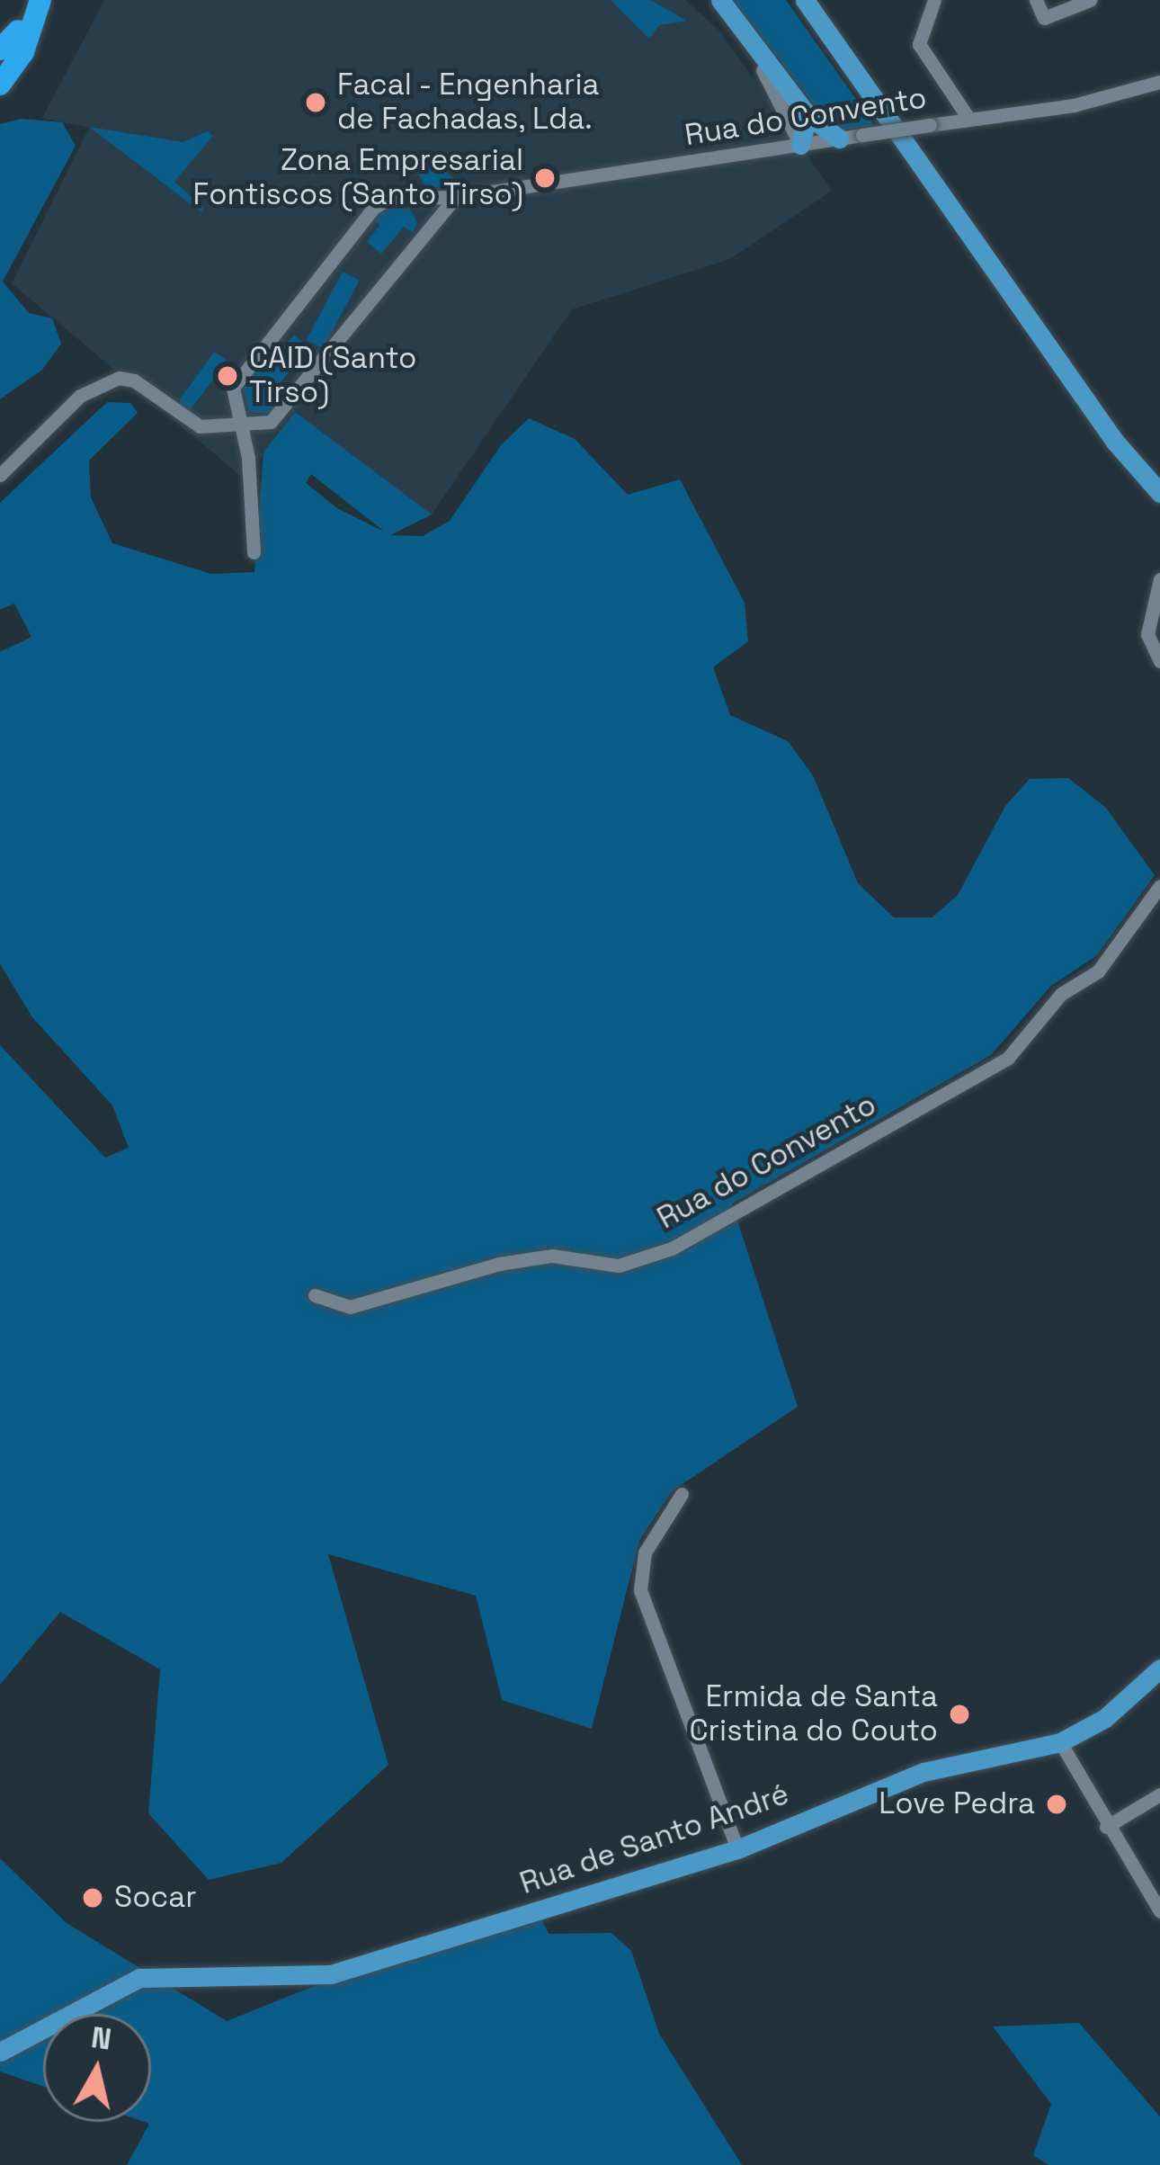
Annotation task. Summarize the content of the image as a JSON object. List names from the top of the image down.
{
  "streets": {
    "main road": ["Rua de Santo André"],
    "street": ["Rua do Convento"]
  },
  "places": [
    "Facal - Engenharia de Fachadas, Lda.",
    "Zona Empresarial Fontiscos (Santo Tirso)",
    "CAID (Santo Tirso)",
    "Ermida de Santa Cristina do Couto",
    "Love Pedra",
    "Socar"
  ],
  "north": "top"
}
